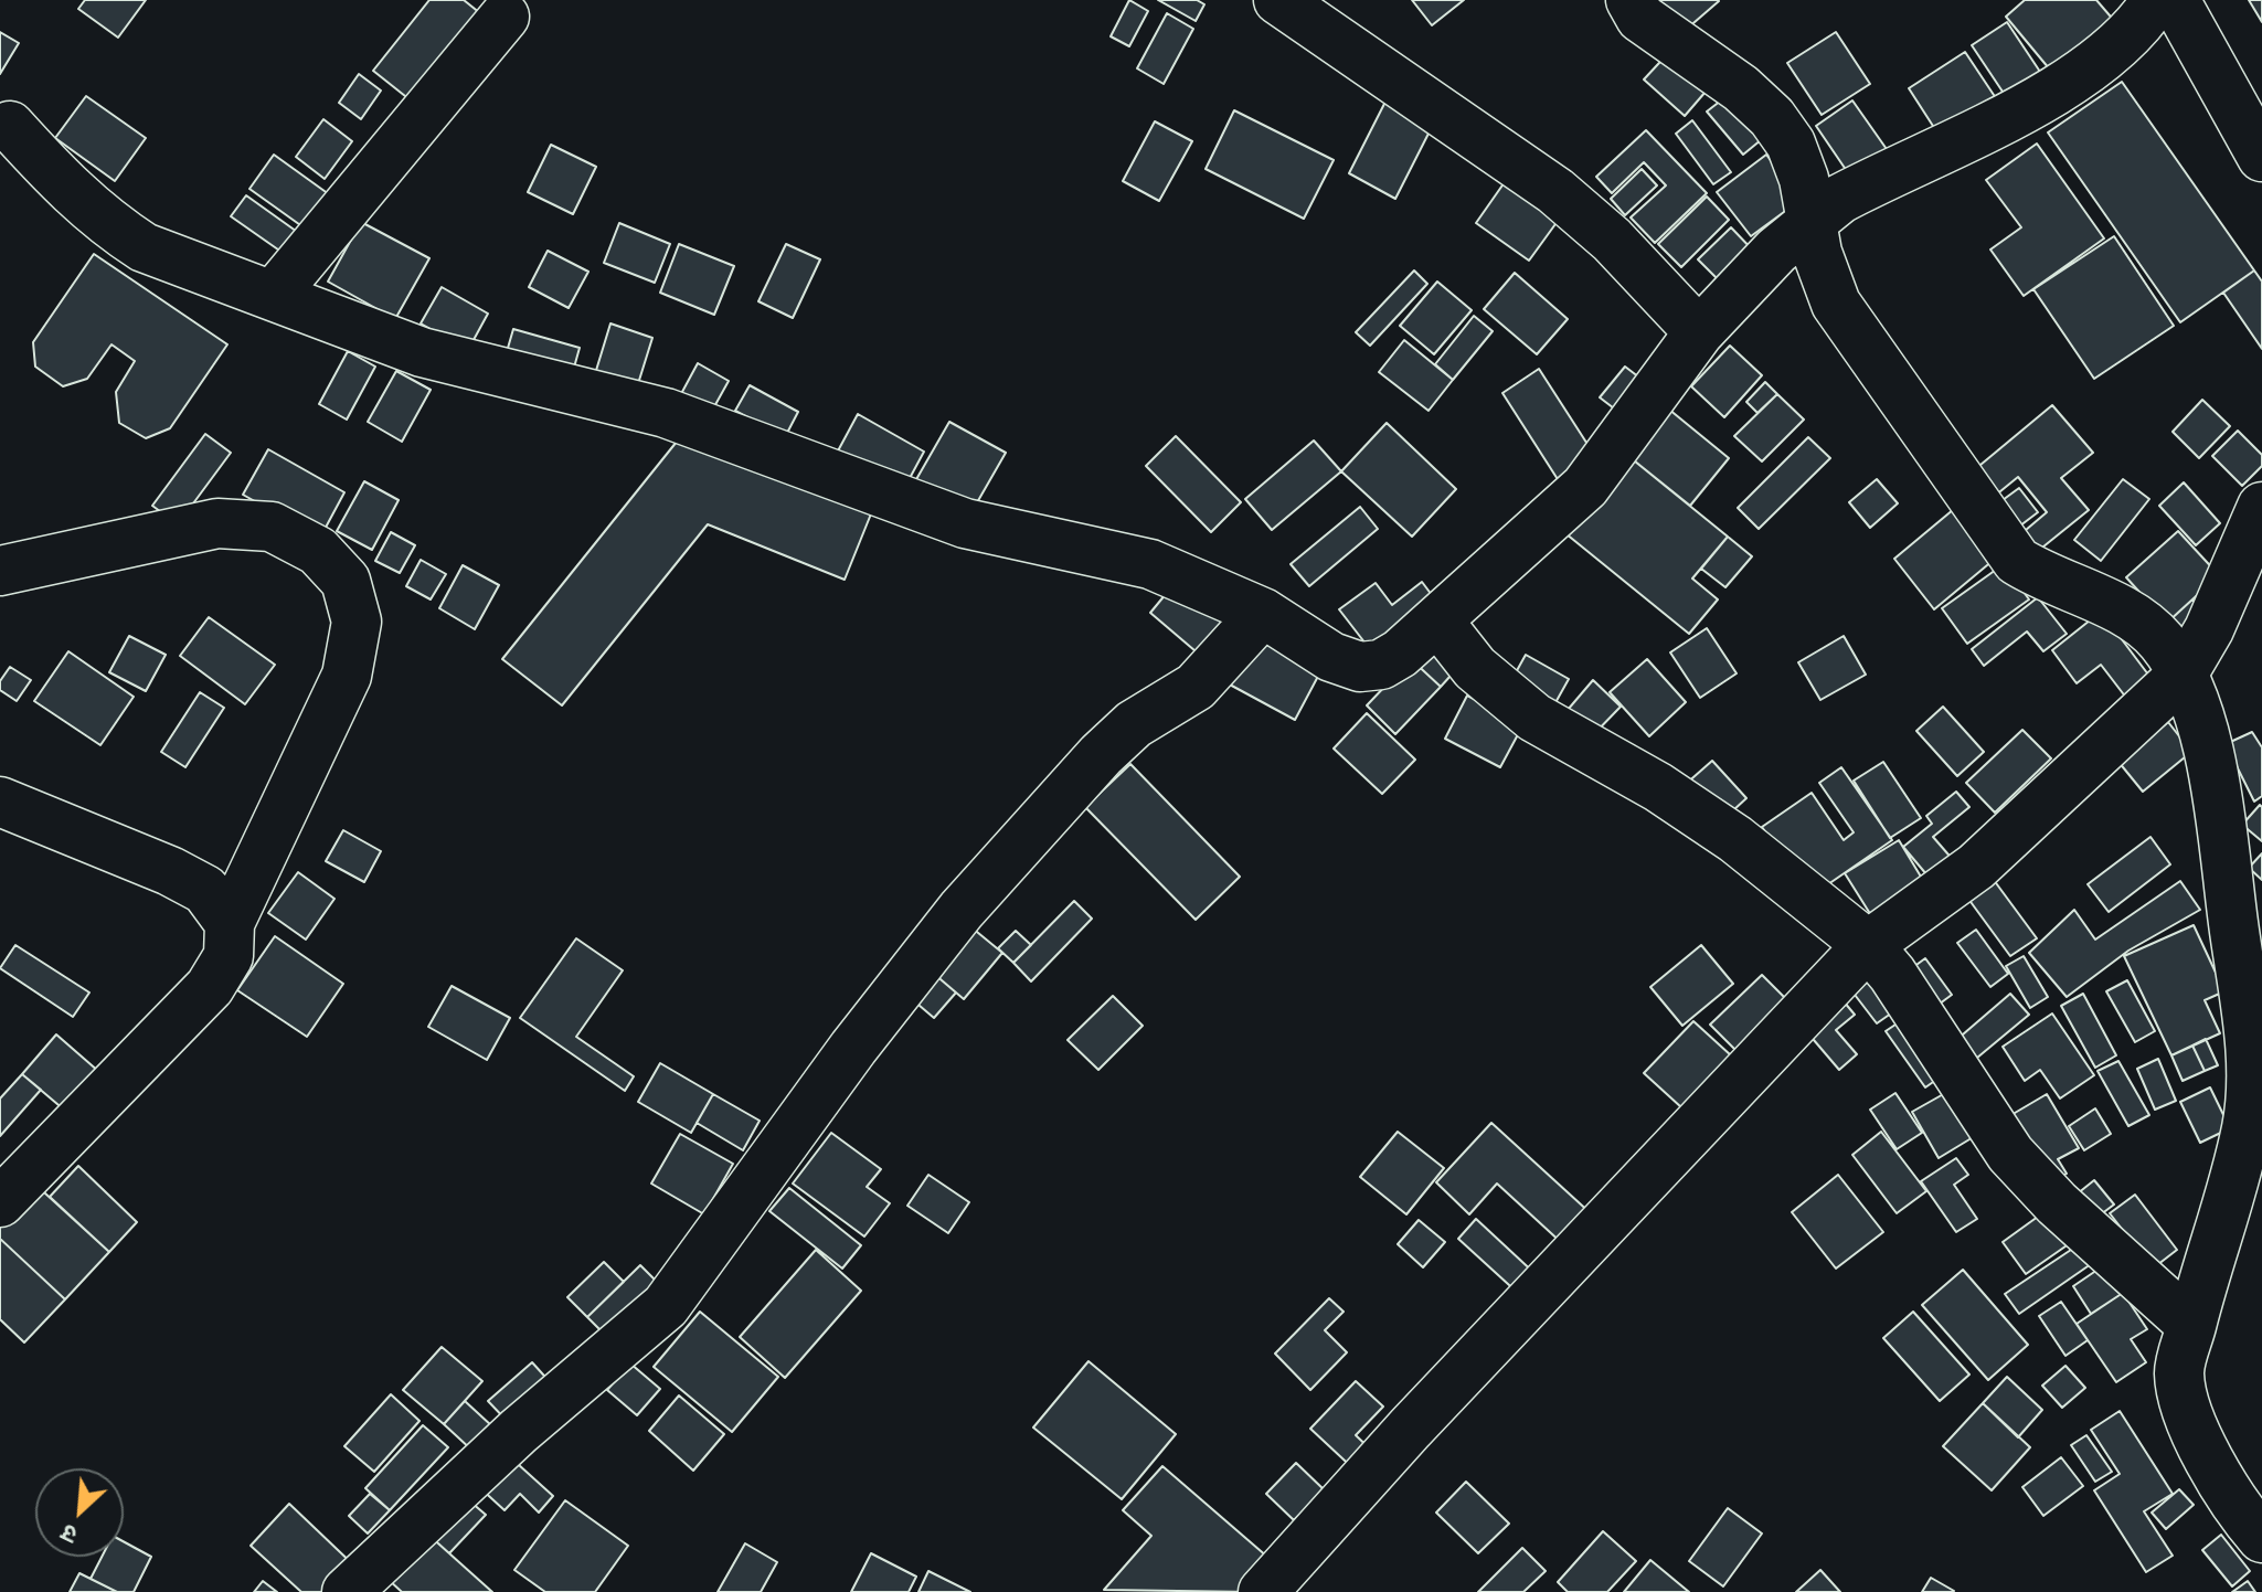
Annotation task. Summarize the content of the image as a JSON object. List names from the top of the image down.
{
  "north": "bottom left"
}
